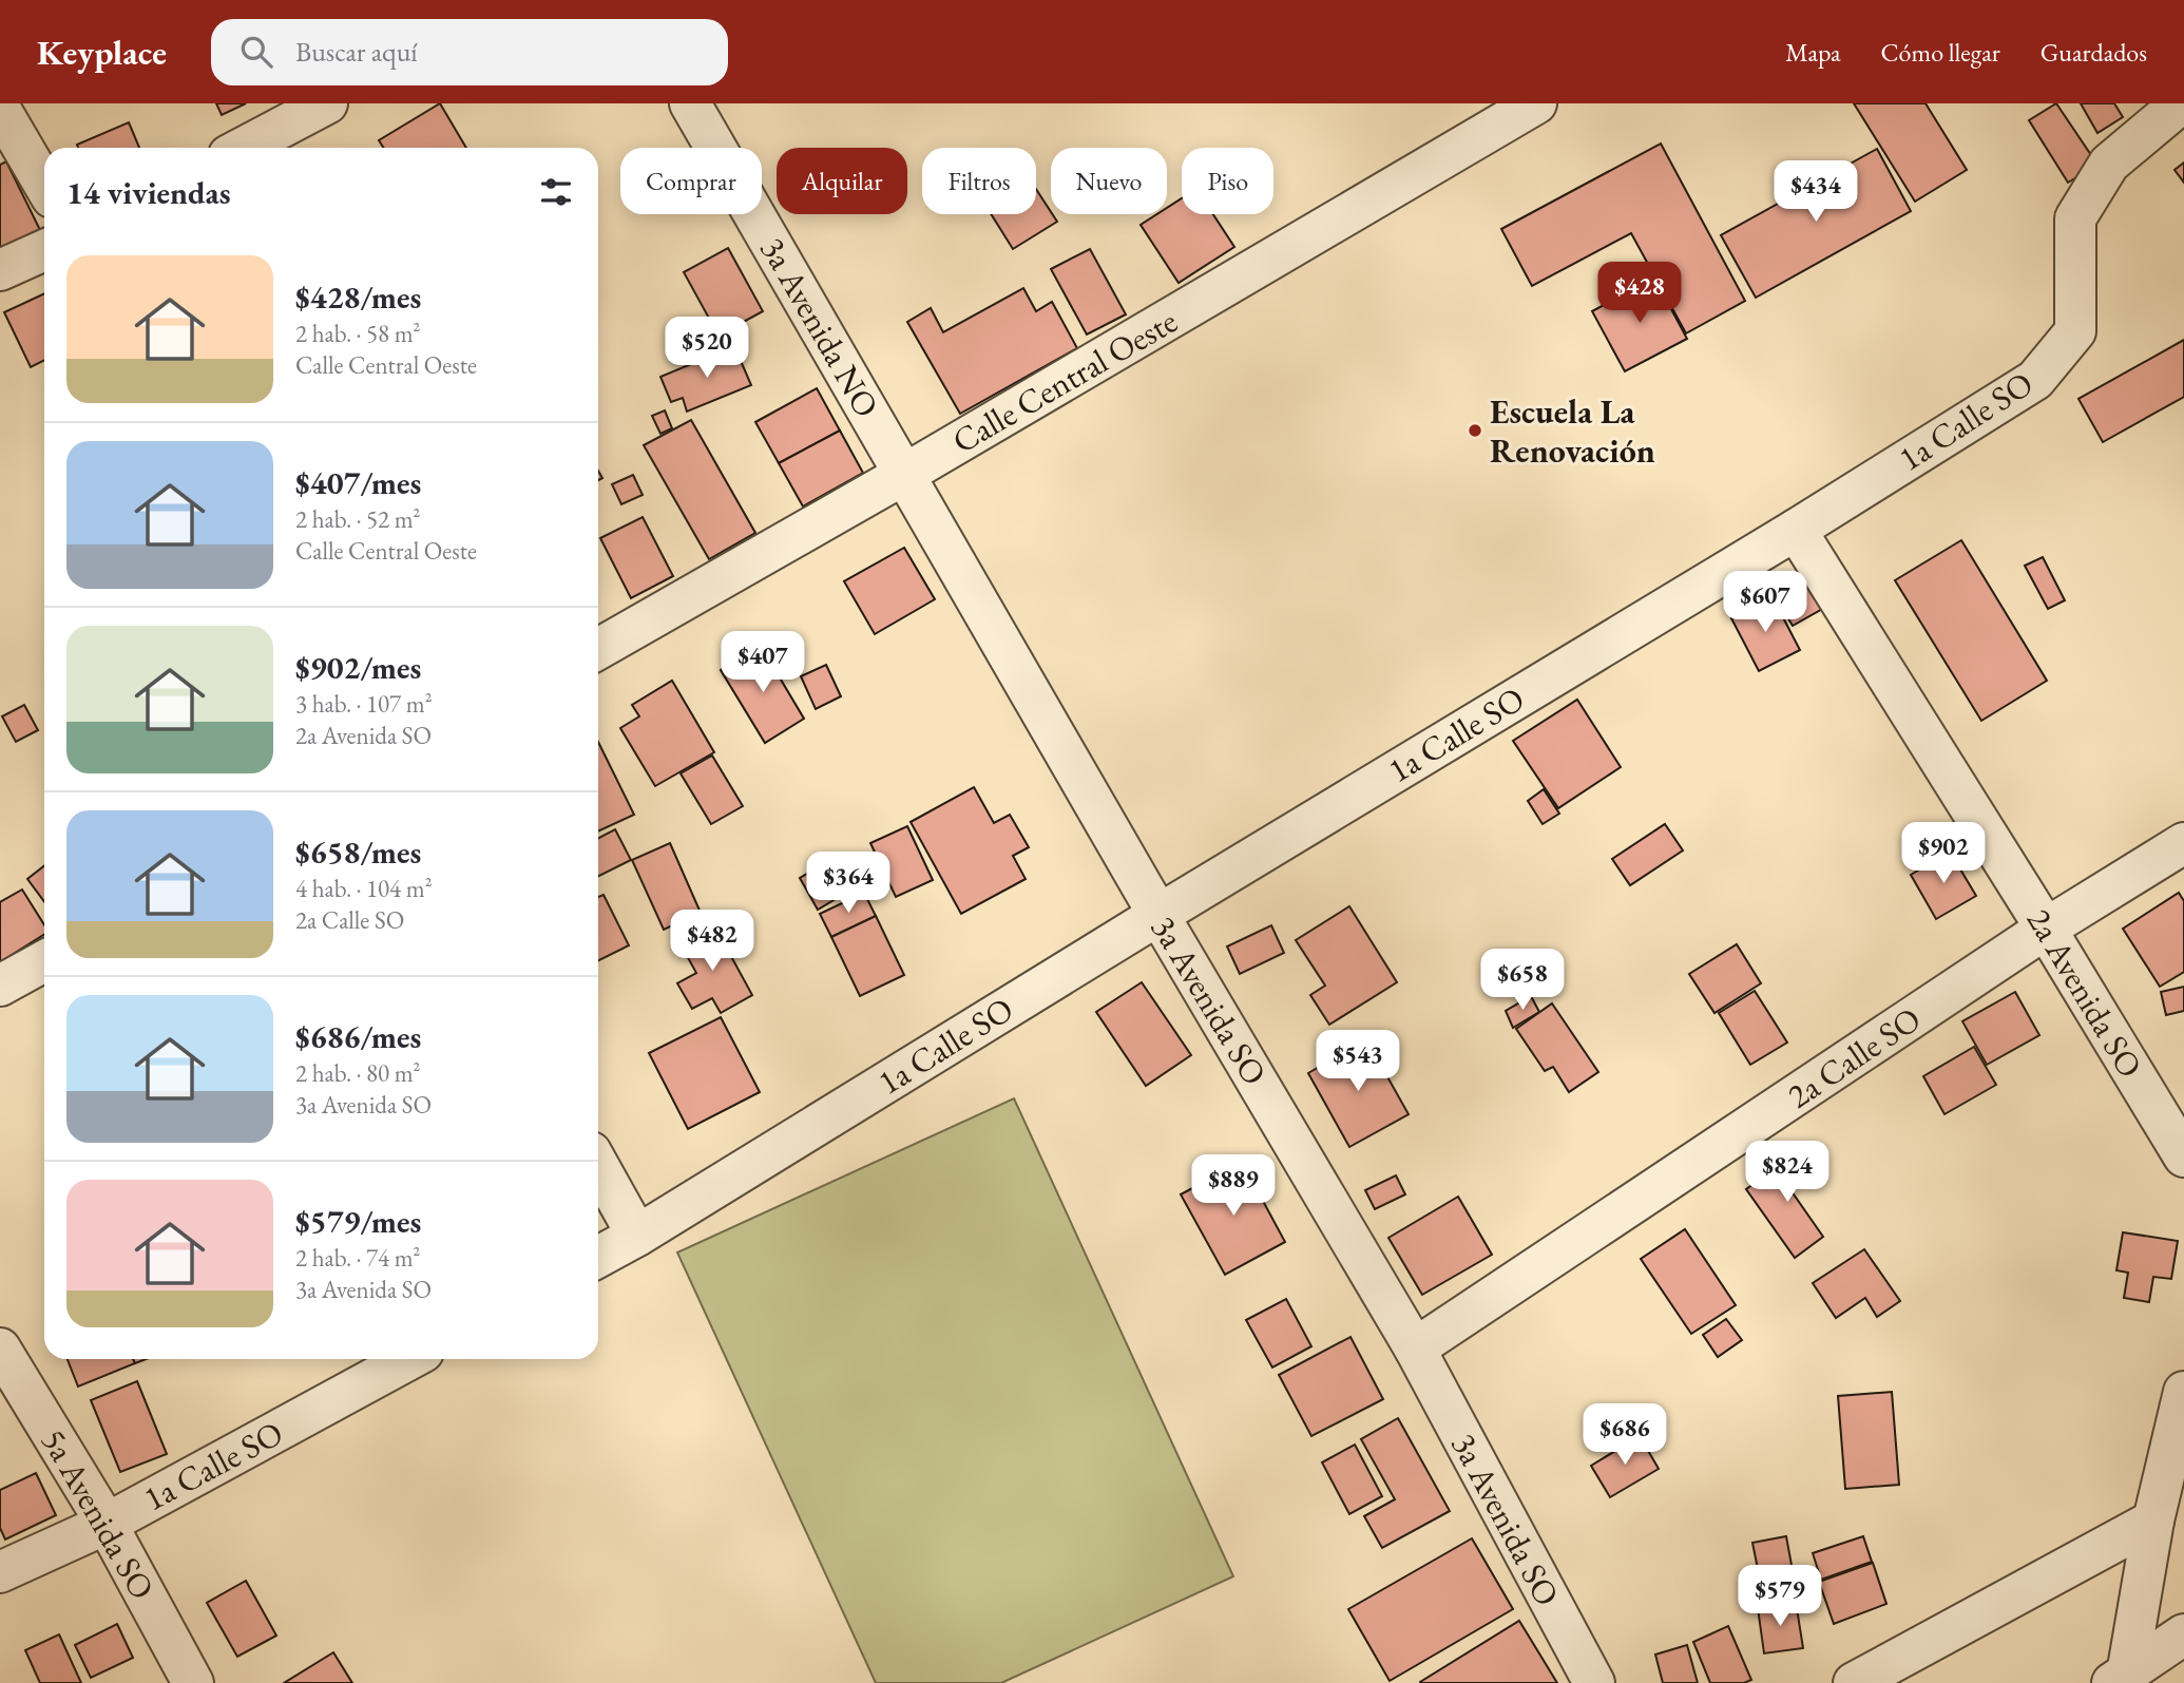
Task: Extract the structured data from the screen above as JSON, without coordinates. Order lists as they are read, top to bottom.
{
  "streets": {
    "street": [
      "3a Avenida NO",
      "Calle Central Oeste",
      "1a Calle SO",
      "2a Avenida SO",
      "3a Avenida SO",
      "2a Calle SO",
      "5a Avenida SO"
    ]
  },
  "crossings": [
    ["3a Avenida NO", "Calle Central Oeste"],
    ["3a Avenida NO", "3a Avenida SO"],
    ["Calle Central Oeste", "3a Avenida SO"],
    ["1a Calle SO", "2a Avenida SO"],
    ["1a Calle SO", "3a Avenida SO"],
    ["1a Calle SO", "5a Avenida SO"],
    ["2a Avenida SO", "2a Calle SO"],
    ["3a Avenida SO", "2a Calle SO"]
  ],
  "places": ["Escuela La Renovación"],
  "page": {
    "header": "Keyplace",
    "search": "Buscar aquí",
    "nav": ["Mapa", "Cómo llegar", "Guardados"],
    "chip": [
      "Comprar",
      "Alquilar",
      "Filtros",
      "Nuevo",
      "Piso"
    ],
    "heading": "14 viviendas",
    "price": [
      "$434",
      "$428",
      "$520",
      "$607",
      "$407",
      "$902",
      "$364",
      "$482",
      "$658",
      "$543",
      "$824",
      "$889",
      "$686",
      "$579"
    ],
    "list": [
      {
        "name": "$428/mes",
        "note": "2 hab. · 58 m² · Calle Central Oeste"
      },
      {
        "name": "$407/mes",
        "note": "2 hab. · 52 m² · Calle Central Oeste"
      },
      {
        "name": "$902/mes",
        "note": "3 hab. · 107 m² · 2a Avenida SO"
      },
      {
        "name": "$658/mes",
        "note": "4 hab. · 104 m² · 2a Calle SO"
      },
      {
        "name": "$686/mes",
        "note": "2 hab. · 80 m² · 3a Avenida SO"
      },
      {
        "name": "$579/mes",
        "note": "2 hab. · 74 m² · 3a Avenida SO"
      }
    ]
  }
}
